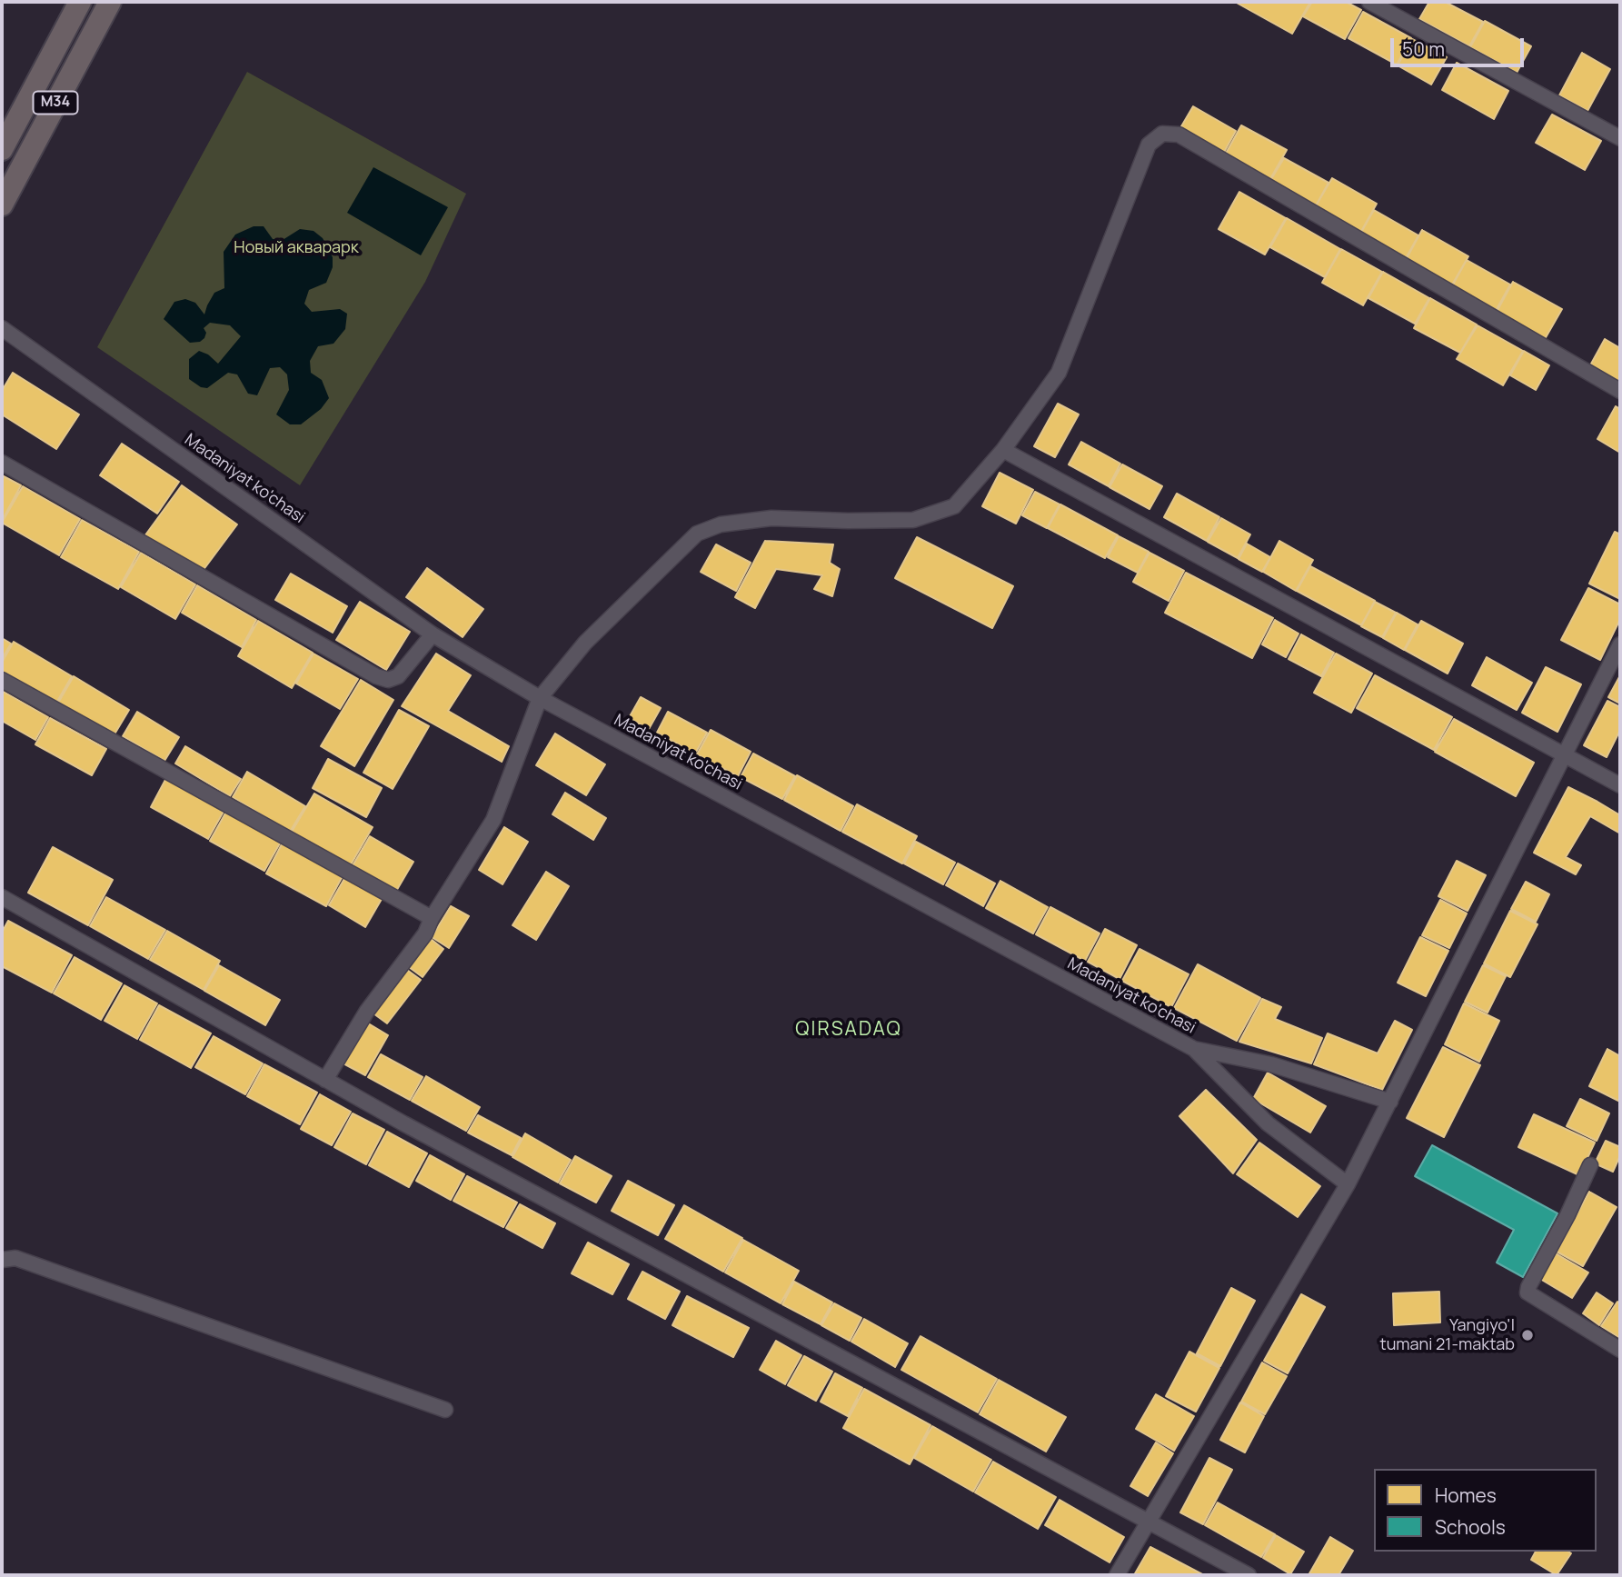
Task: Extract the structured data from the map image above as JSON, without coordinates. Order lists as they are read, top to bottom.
{
  "streets": {
    "main road": ["M34"],
    "street": ["Madaniyat ko'chasi"]
  },
  "districts": ["QIRSADAQ"],
  "parks": ["Новый акварарк"],
  "places": ["Yangiyo'l tumani 21-maktab"],
  "legend": ["Homes", "Schools"],
  "scale_bar": "50 m"
}
